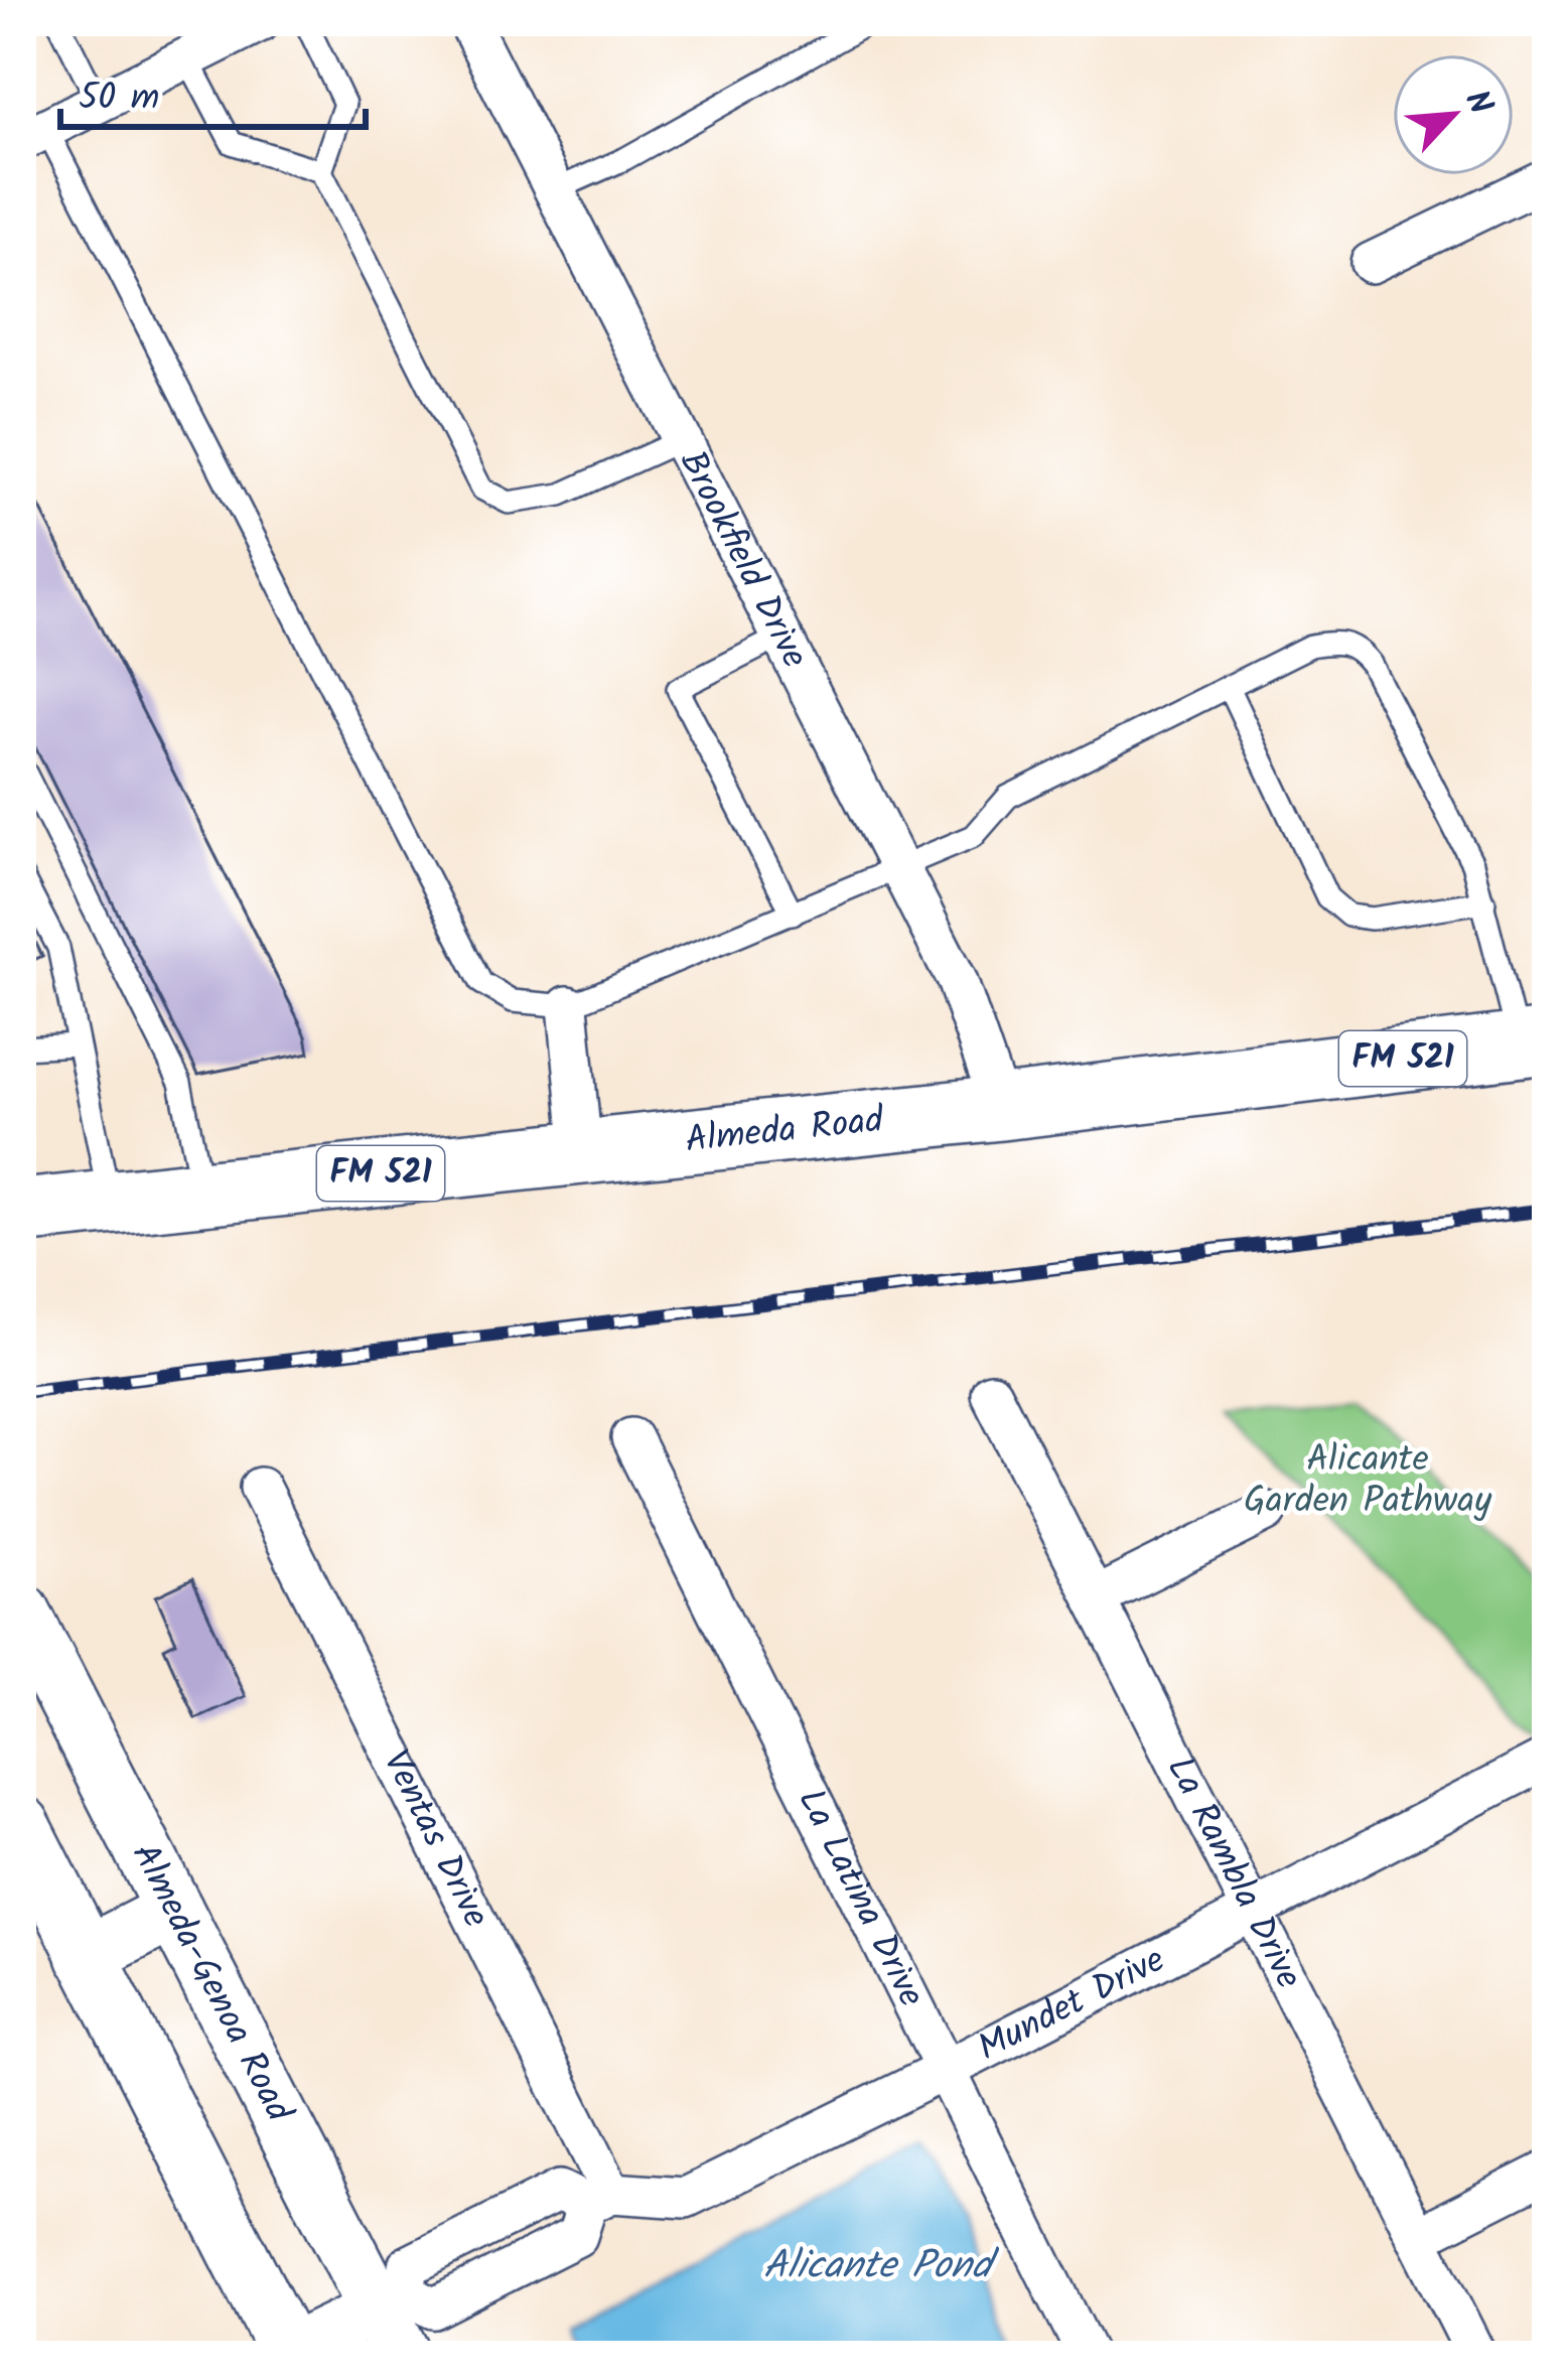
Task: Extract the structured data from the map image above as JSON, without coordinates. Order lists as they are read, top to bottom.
{
  "streets": {
    "main road": ["FM 521", "Almeda Road", "Almeda-Genoa Road"],
    "street": [
      "Brookfield Drive",
      "Ventas Drive",
      "La Rambla Drive",
      "La Latina Drive",
      "Mundet Drive"
    ]
  },
  "crossings": [
    ["Brookfield Drive", "Almeda Road"],
    ["Ventas Drive", "Mundet Drive"],
    ["La Rambla Drive", "Mundet Drive"],
    ["La Latina Drive", "Mundet Drive"]
  ],
  "water": ["Alicante Pond"],
  "parks": ["Alicante Garden Pathway"],
  "scale_bar": "50 m",
  "north": "top right"
}
